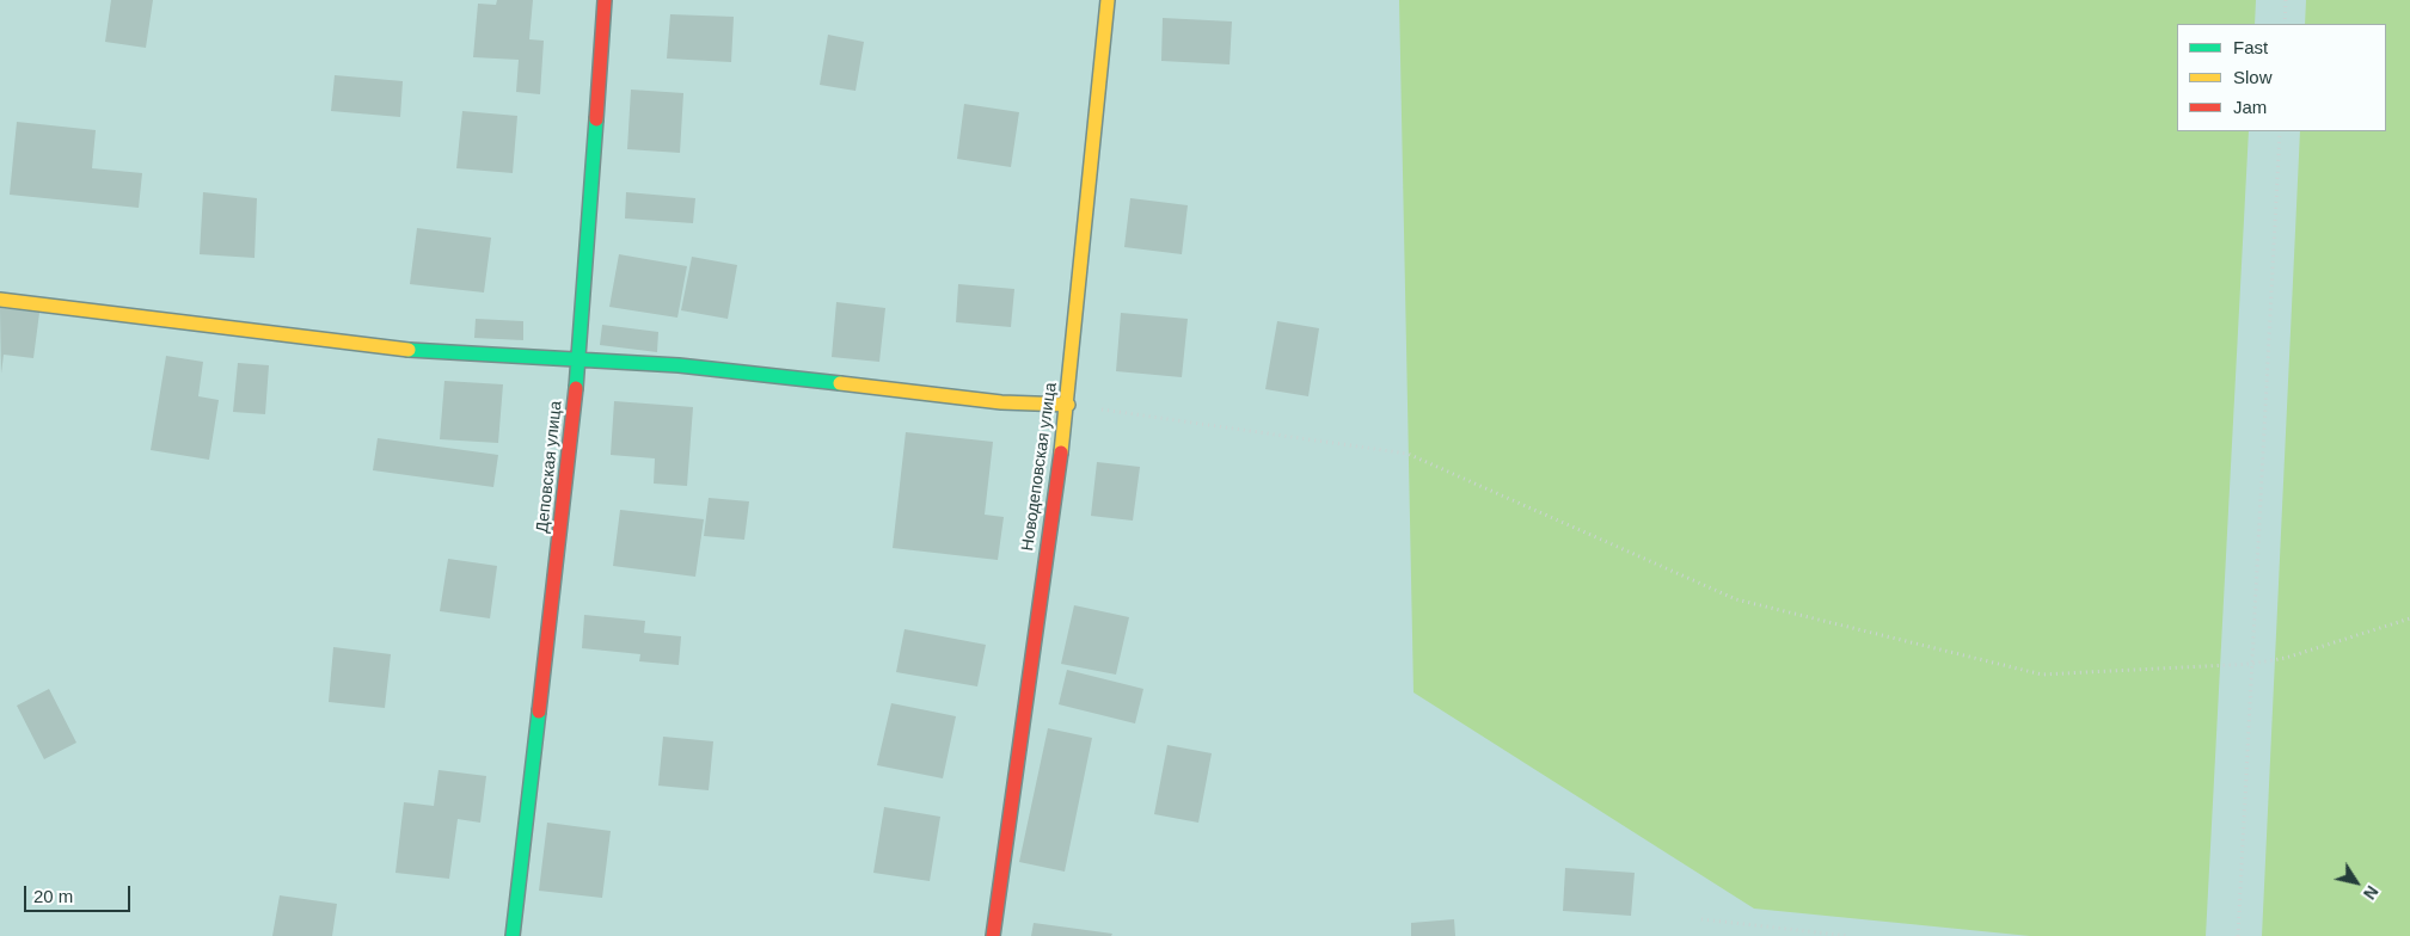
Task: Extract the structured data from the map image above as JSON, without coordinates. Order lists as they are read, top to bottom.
{
  "streets": {
    "street": ["Деповская улица", "Новодеповская улица"]
  },
  "legend": ["Fast", "Slow", "Jam"],
  "scale_bar": "20 m",
  "north": "bottom right"
}
